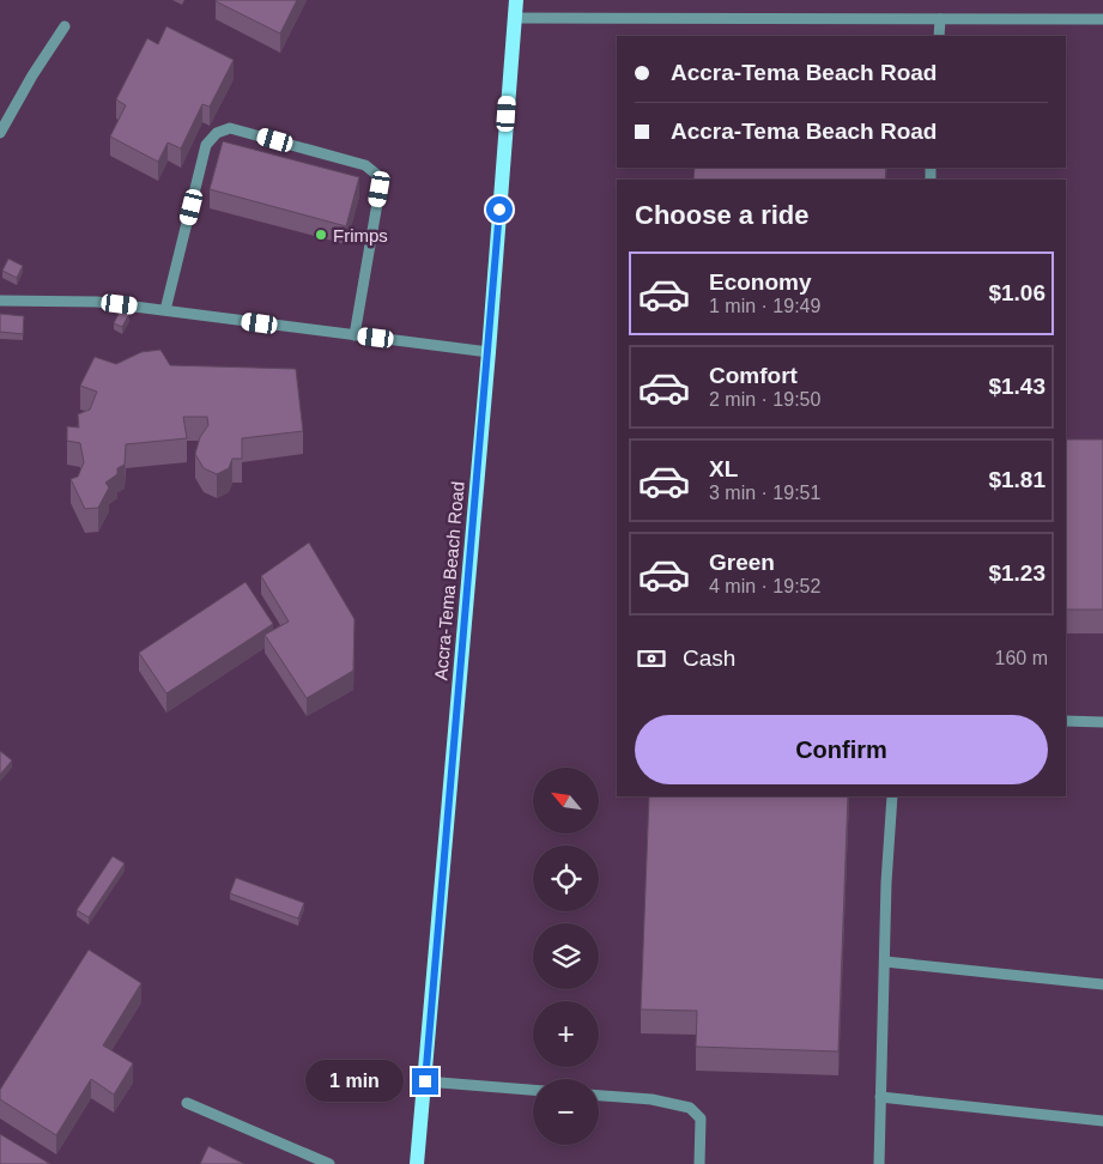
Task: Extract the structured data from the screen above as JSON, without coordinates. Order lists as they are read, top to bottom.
{
  "streets": {
    "main road": ["Accra-Tema Beach Road"]
  },
  "places": ["Frimps"],
  "north": "top left",
  "page": {
    "banner": ["Accra-Tema Beach Road", "Accra-Tema Beach Road"],
    "heading": "Choose a ride",
    "list": [
      {
        "name": "Economy",
        "note": "1 min · 19:49",
        "value": "$1.06"
      },
      {
        "name": "Comfort",
        "note": "2 min · 19:50",
        "value": "$1.43"
      },
      {
        "name": "XL",
        "note": "3 min · 19:51",
        "value": "$1.81"
      },
      {
        "name": "Green",
        "note": "4 min · 19:52",
        "value": "$1.23"
      }
    ],
    "pay": ["Cash", "160 m"],
    "buttons": "Confirm",
    "map_buttons": ["+", "−"],
    "bubble": "1 min"
  }
}
